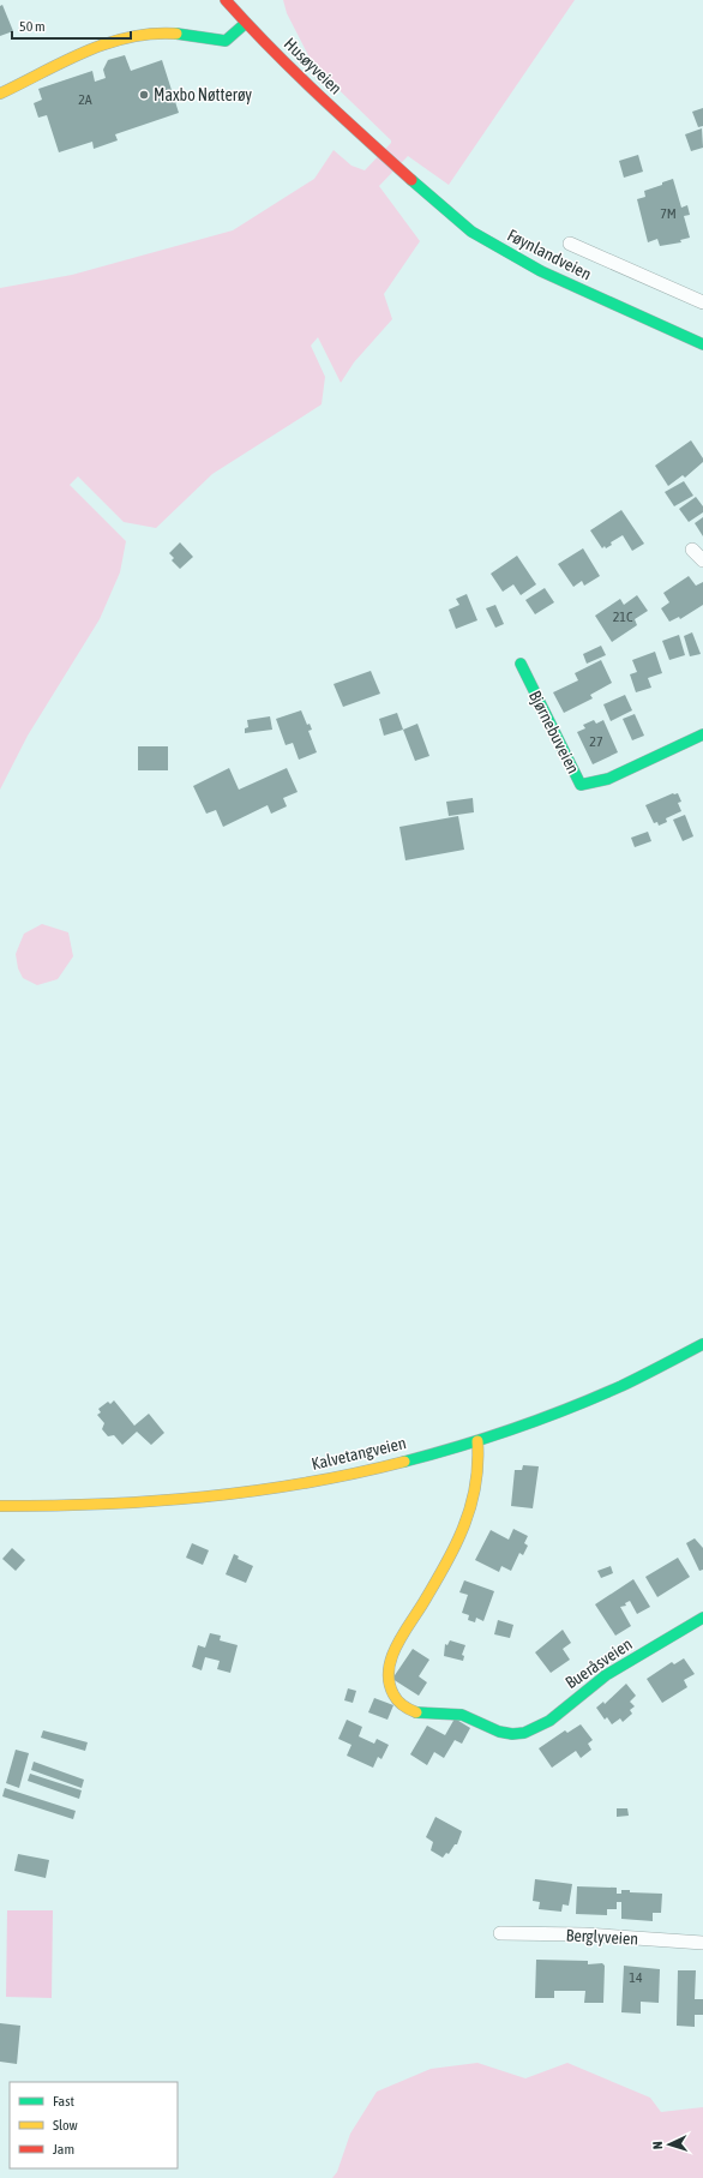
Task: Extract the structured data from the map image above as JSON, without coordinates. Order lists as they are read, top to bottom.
{
  "streets": {
    "street": [
      "Husøyveien",
      "Føynlandveien",
      "Bjørnebuveien",
      "Kalvetangveien",
      "Bueråsveien",
      "Berglyveien"
    ]
  },
  "crossings": [
    ["Husøyveien", "Føynlandveien"],
    ["Kalvetangveien", "Bueråsveien"]
  ],
  "places": ["Maxbo Nøtterøy"],
  "house_numbers": [
    "2A",
    "7M",
    "21C",
    "27",
    "14"
  ],
  "legend": ["Fast", "Slow", "Jam"],
  "scale_bar": "50 m",
  "north": "left"
}
